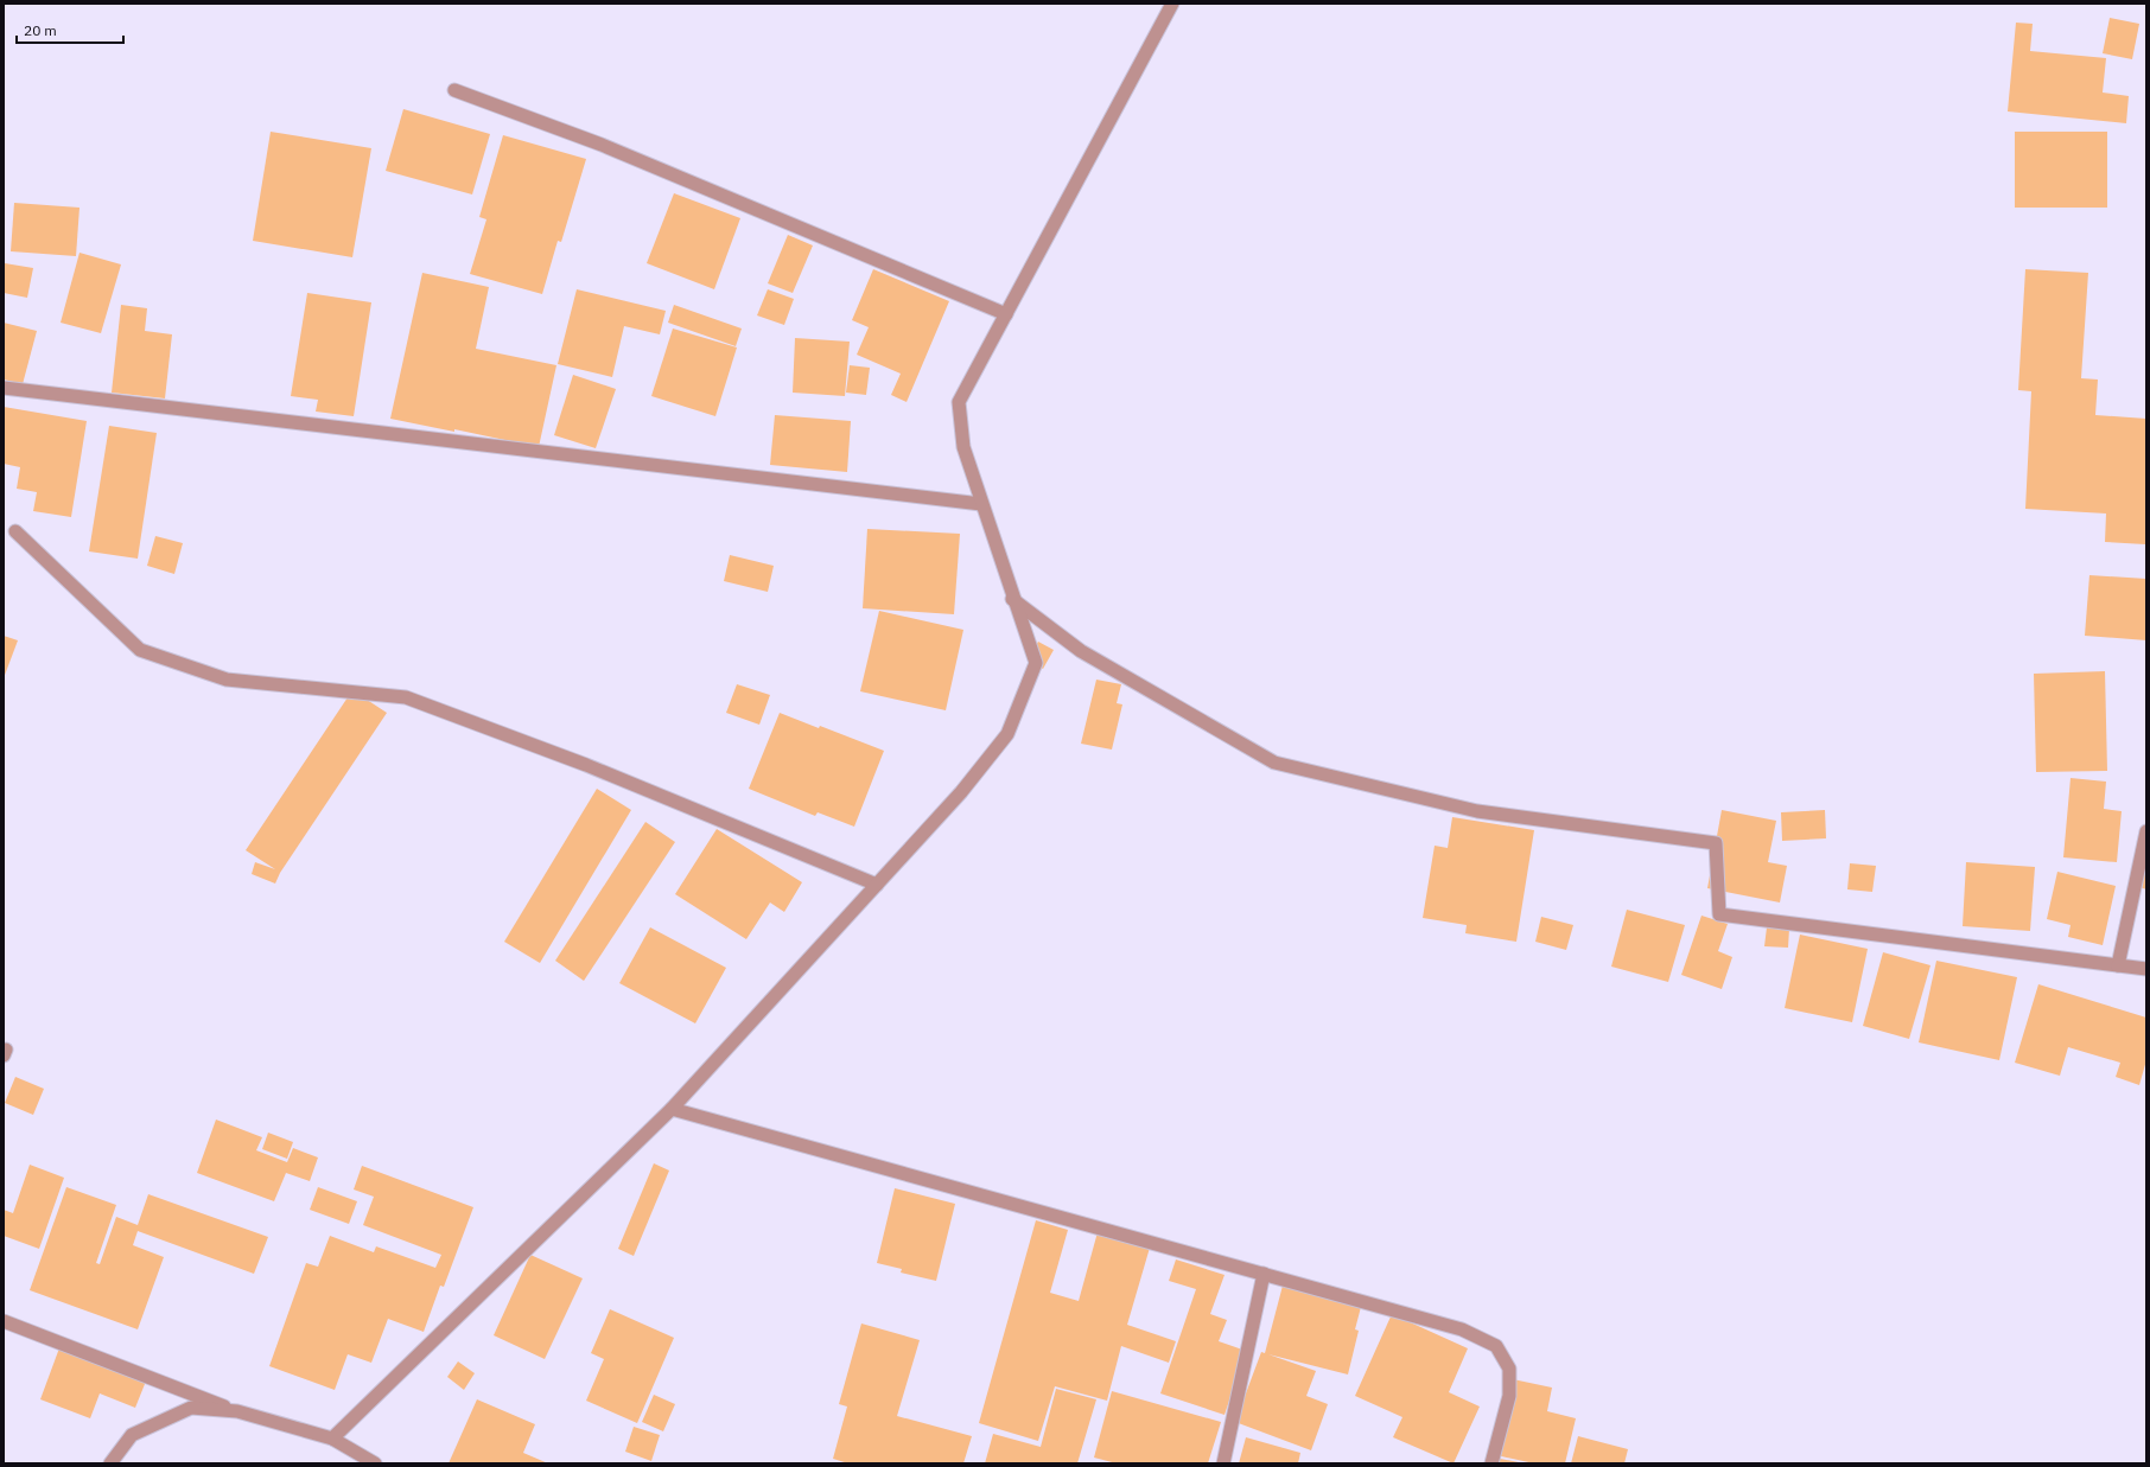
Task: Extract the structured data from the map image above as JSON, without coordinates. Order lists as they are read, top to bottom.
{
  "scale_bar": "20 m"
}
